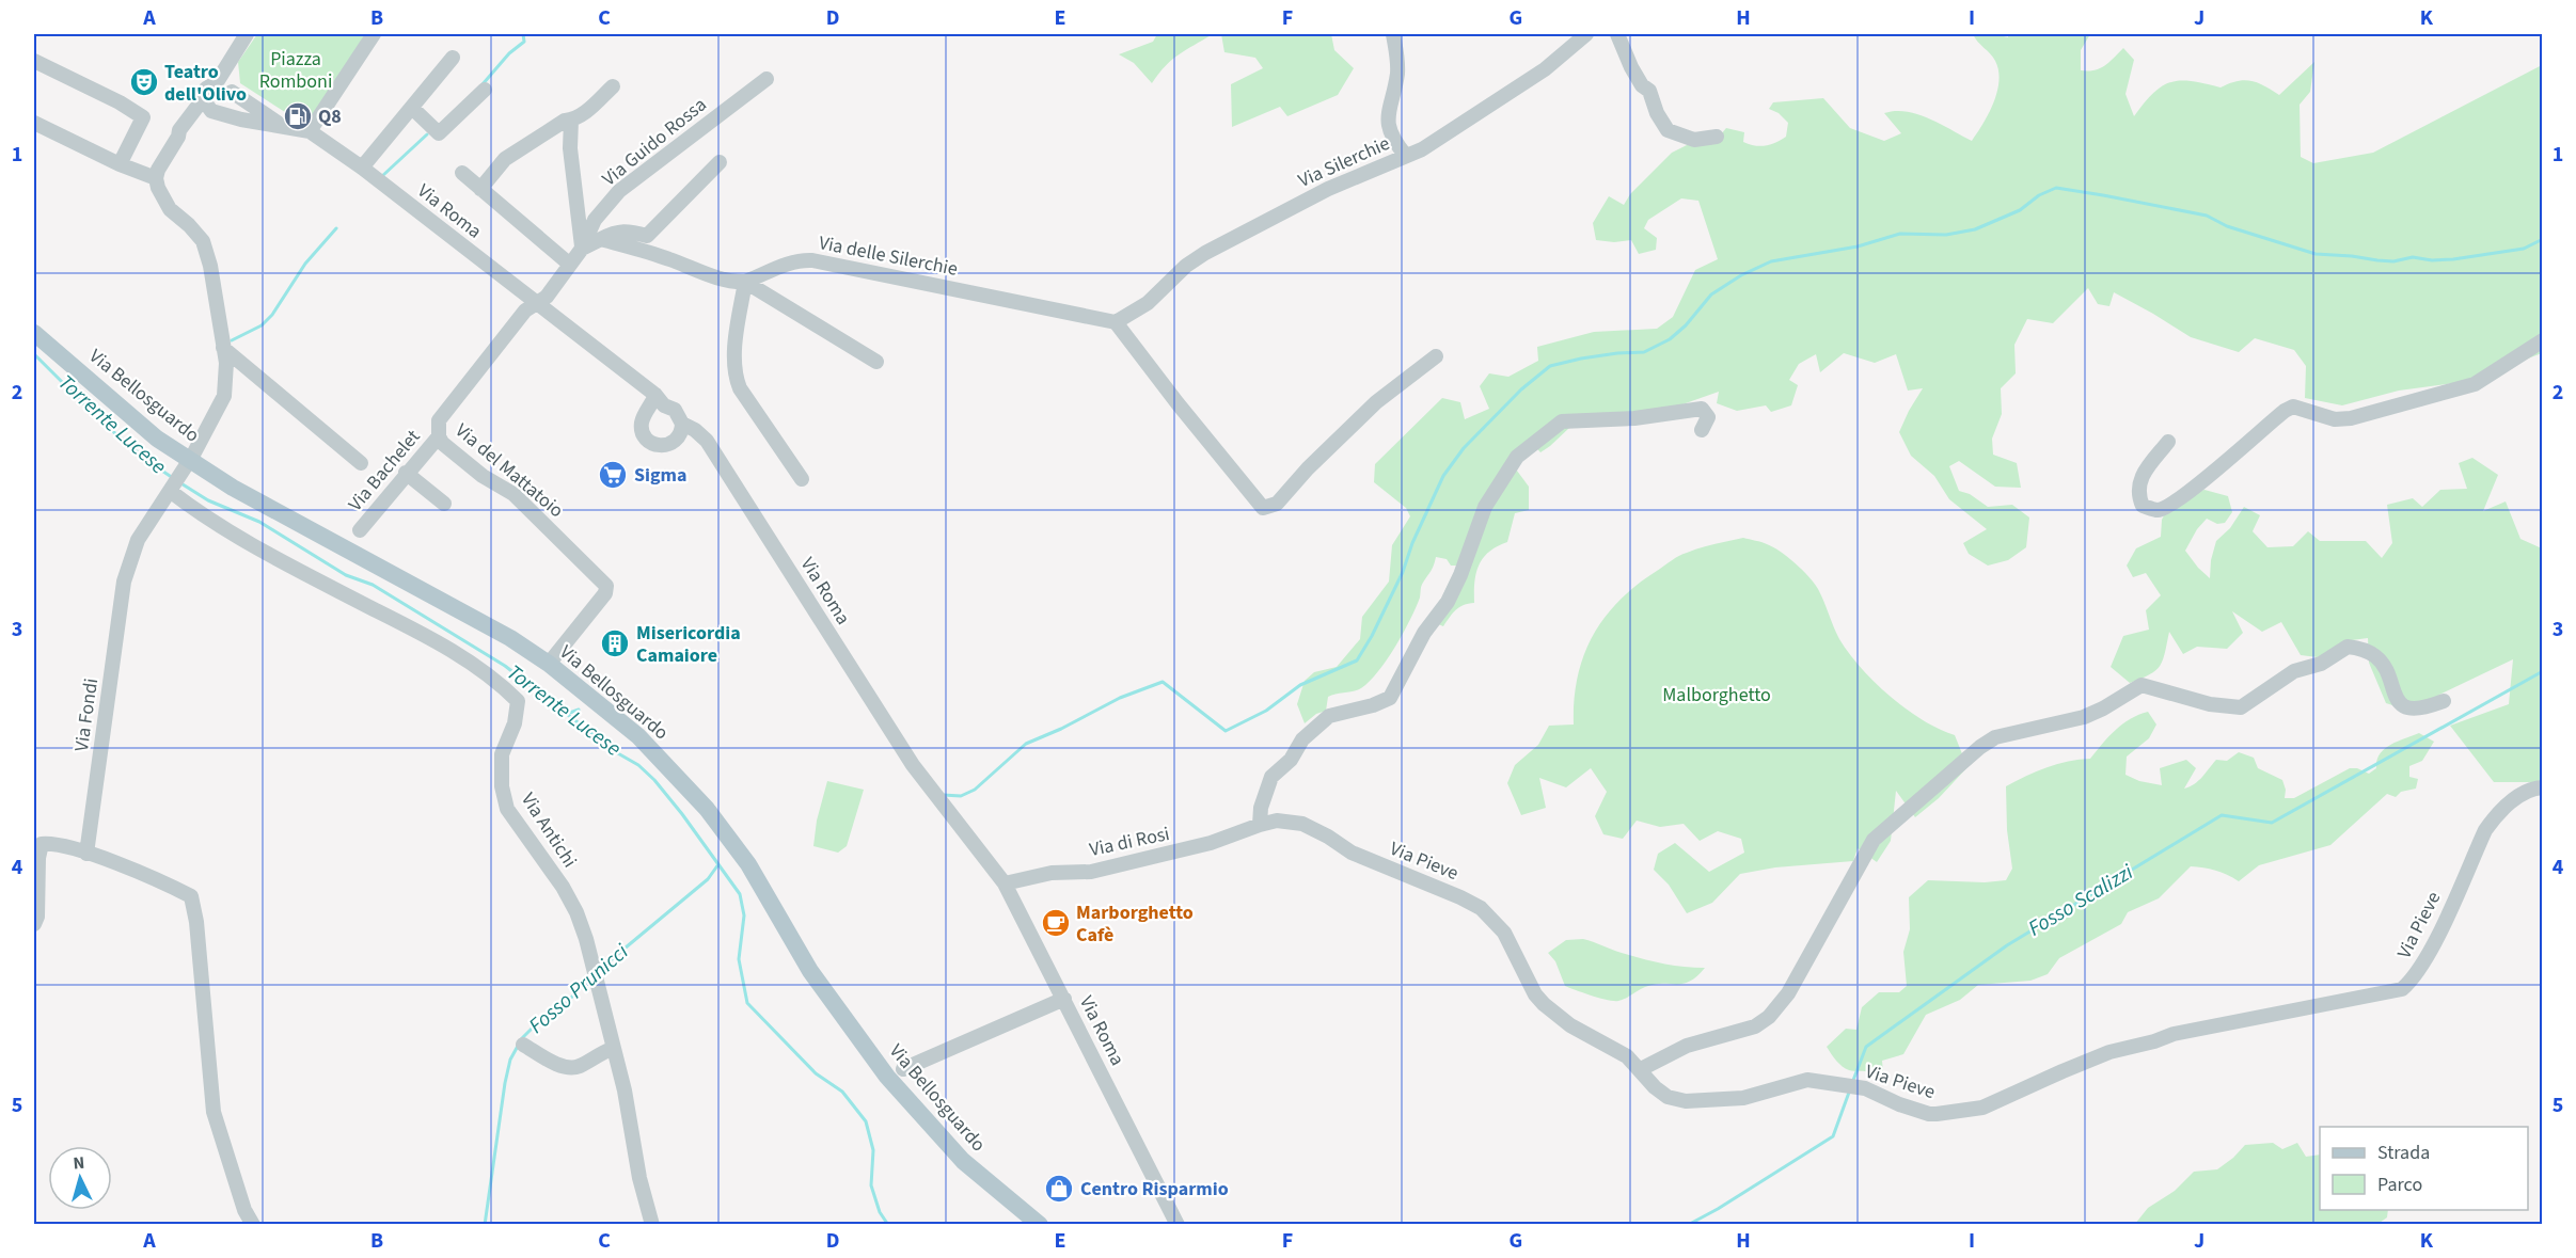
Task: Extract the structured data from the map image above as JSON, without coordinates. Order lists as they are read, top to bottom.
{
  "streets": {
    "main road": ["Via Bellosguardo"],
    "street": [
      "Via Guido Rossa",
      "Via Silerchie",
      "Via Roma",
      "Via delle Silerchie",
      "Via Bachelet",
      "Via del Mattatoio",
      "Via Fondi",
      "Via Antichi",
      "Via di Rosi",
      "Via Pieve"
    ]
  },
  "crossings": [
    ["Via Silerchie", "Via delle Silerchie"],
    ["Via Roma", "Via del Mattatoio"],
    ["Via Roma", "Via di Rosi"],
    ["Via Bellosguardo", "Via del Mattatoio"],
    ["Via Bellosguardo", "Via Fondi"],
    ["Via Bachelet", "Via del Mattatoio"],
    ["Via Fondi", "Via Antichi"],
    ["Via di Rosi", "Via Pieve"]
  ],
  "water": ["Torrente Lucese", "Fosso Scalizzi", "Fosso Prunicci"],
  "parks": ["Piazza Romboni", "Malborghetto"],
  "places": {
    "theatre": ["Teatro dell'Olivo"],
    "fuel station": ["Q8"],
    "supermarket": ["Sigma"],
    "building": ["Misericordia Camaiore"],
    "cafe": ["Marborghetto Cafè"],
    "shop": ["Centro Risparmio"]
  },
  "legend": ["Strada", "Parco"],
  "north": "top",
  "grid": {
    "columns": [
      "A",
      "B",
      "C",
      "D",
      "E",
      "F",
      "G",
      "H",
      "I",
      "J",
      "K"
    ],
    "rows": [
      "1",
      "2",
      "3",
      "4",
      "5"
    ]
  }
}
